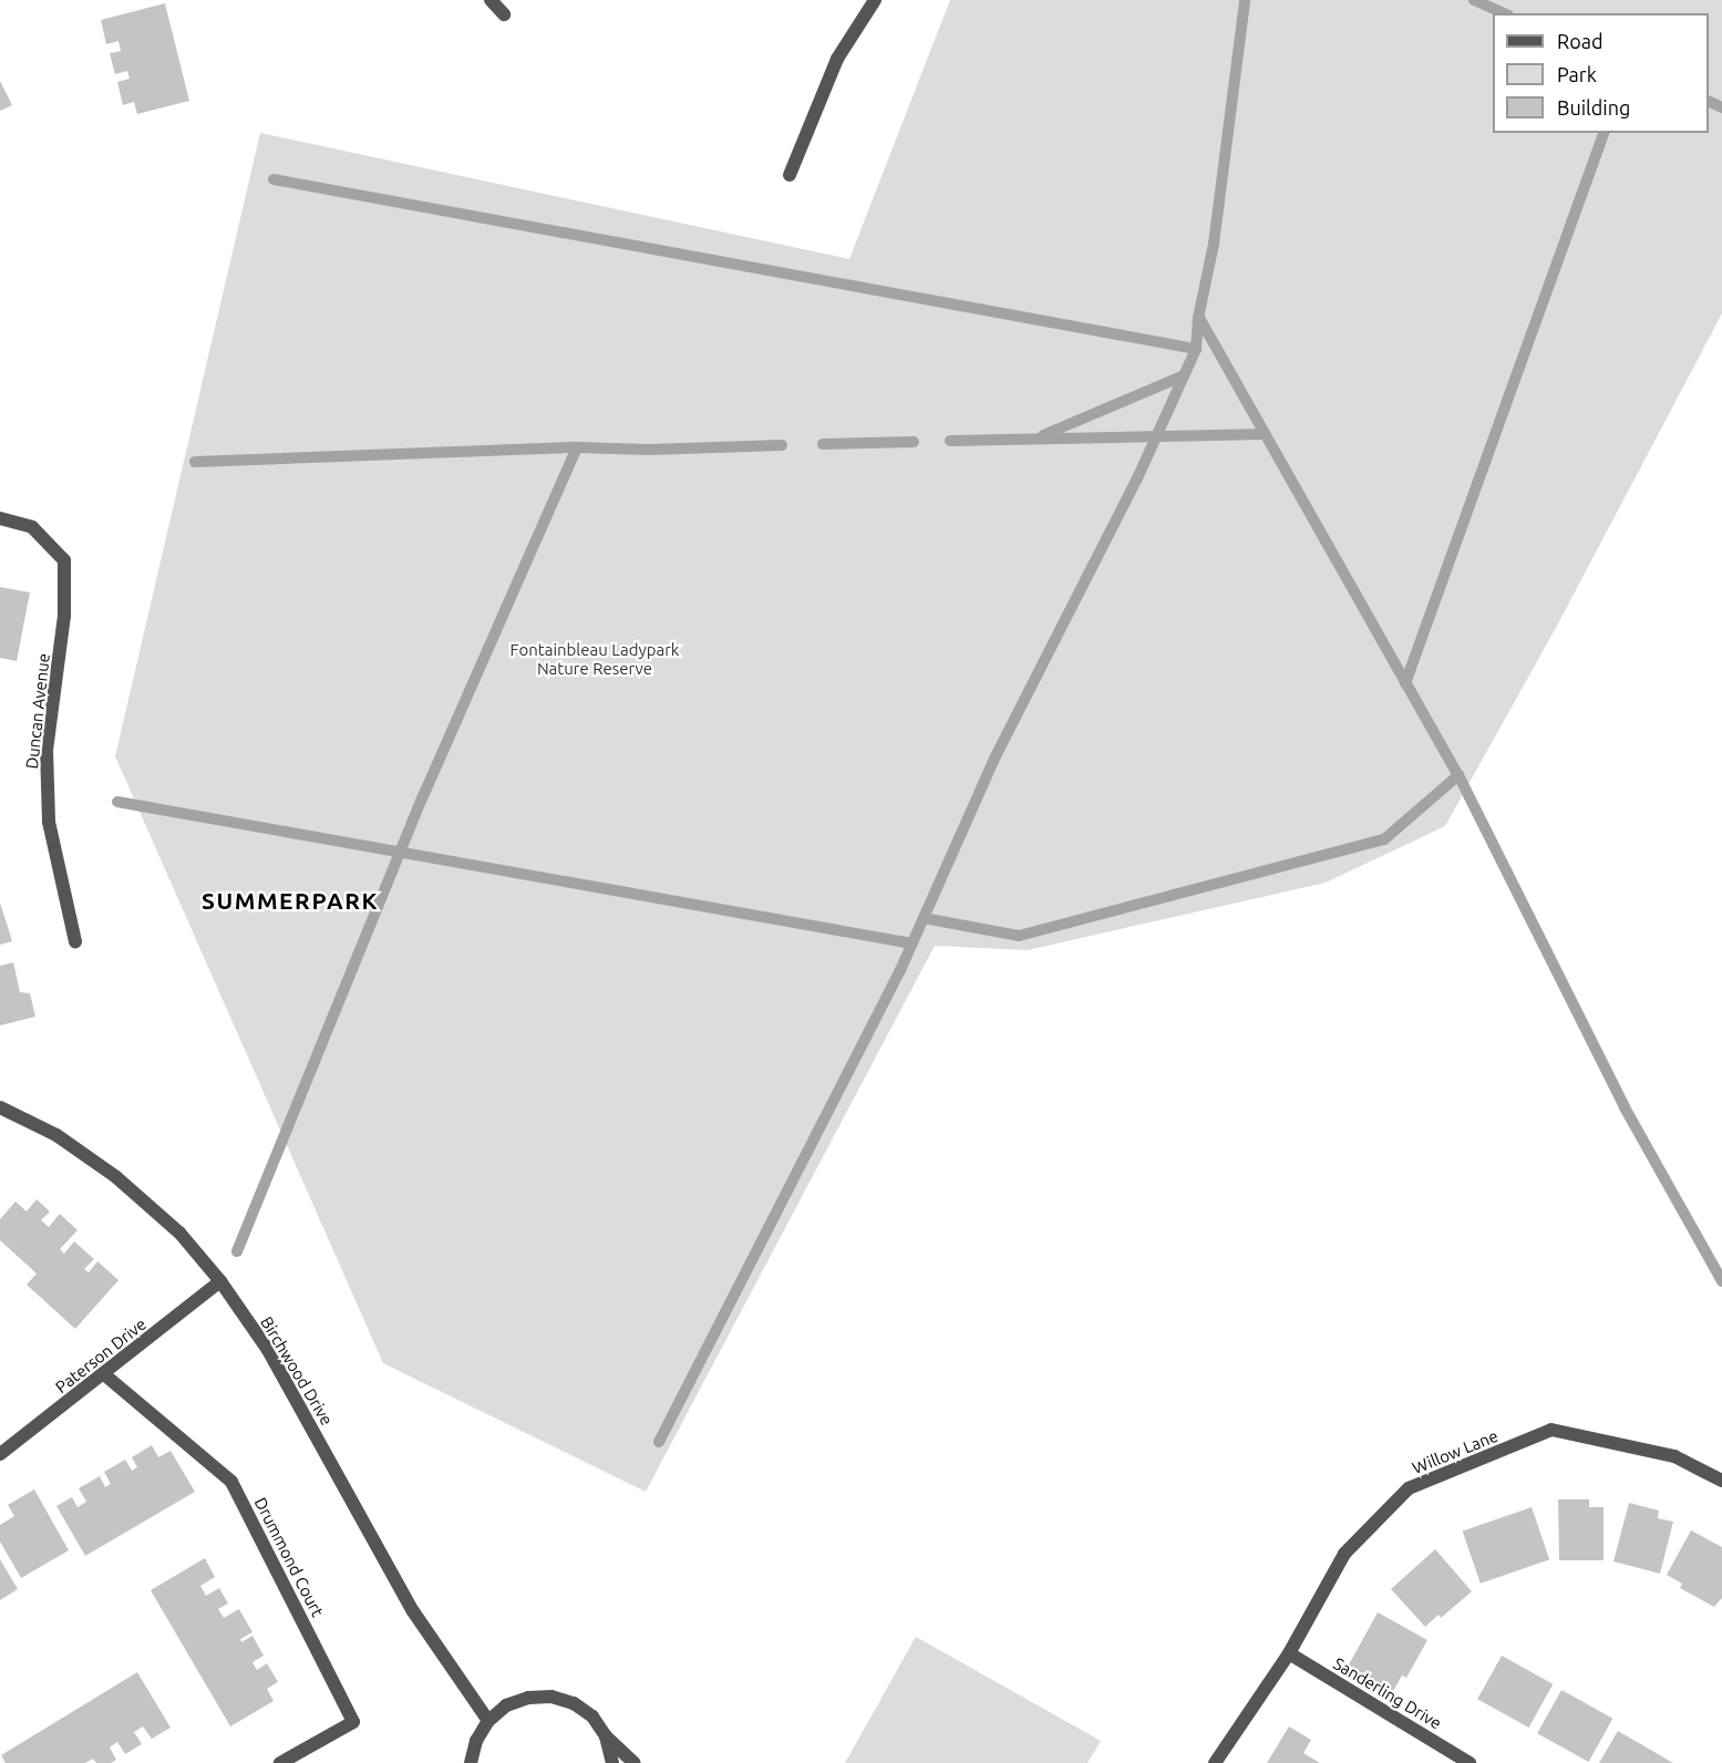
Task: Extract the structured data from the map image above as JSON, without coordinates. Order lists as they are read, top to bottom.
{
  "streets": {
    "street": [
      "Duncan Avenue",
      "Paterson Drive",
      "Birchwood Drive",
      "Willow Lane",
      "Drummond Court",
      "Sanderling Drive"
    ]
  },
  "crossings": [
    ["Paterson Drive", "Birchwood Drive"],
    ["Paterson Drive", "Drummond Court"],
    ["Willow Lane", "Sanderling Drive"]
  ],
  "districts": ["SUMMERPARK"],
  "parks": ["Fontainbleau Ladypark Nature Reserve"],
  "legend": ["Road", "Park", "Building"]
}
